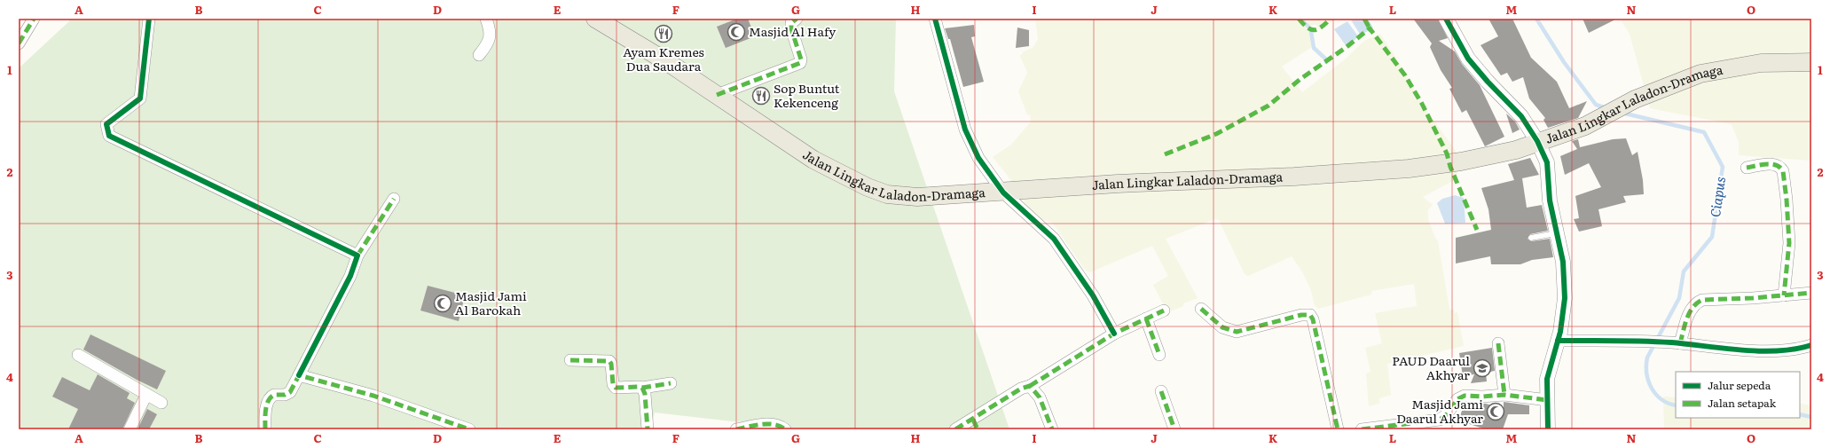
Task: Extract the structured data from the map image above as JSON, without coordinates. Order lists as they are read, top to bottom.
{
  "streets": {
    "main road": ["Jalan Lingkar Laladon-Dramaga"]
  },
  "water": ["Ciapus"],
  "places": {
    "mosque": ["Masjid Al Hafy", "Masjid Jami Al Barokah", "Masjid Jami Daarul Akhyar"],
    "restaurant": ["Ayam Kremes Dua Saudara", "Sop Buntut Kekenceng"],
    "school or university": ["PAUD Daarul Akhyar"]
  },
  "legend": ["Jalur sepeda", "Jalan setapak"],
  "grid": {
    "columns": [
      "A",
      "B",
      "C",
      "D",
      "E",
      "F",
      "G",
      "H",
      "I",
      "J",
      "K",
      "L",
      "M",
      "N",
      "O"
    ],
    "rows": [
      "1",
      "2",
      "3",
      "4"
    ]
  }
}
